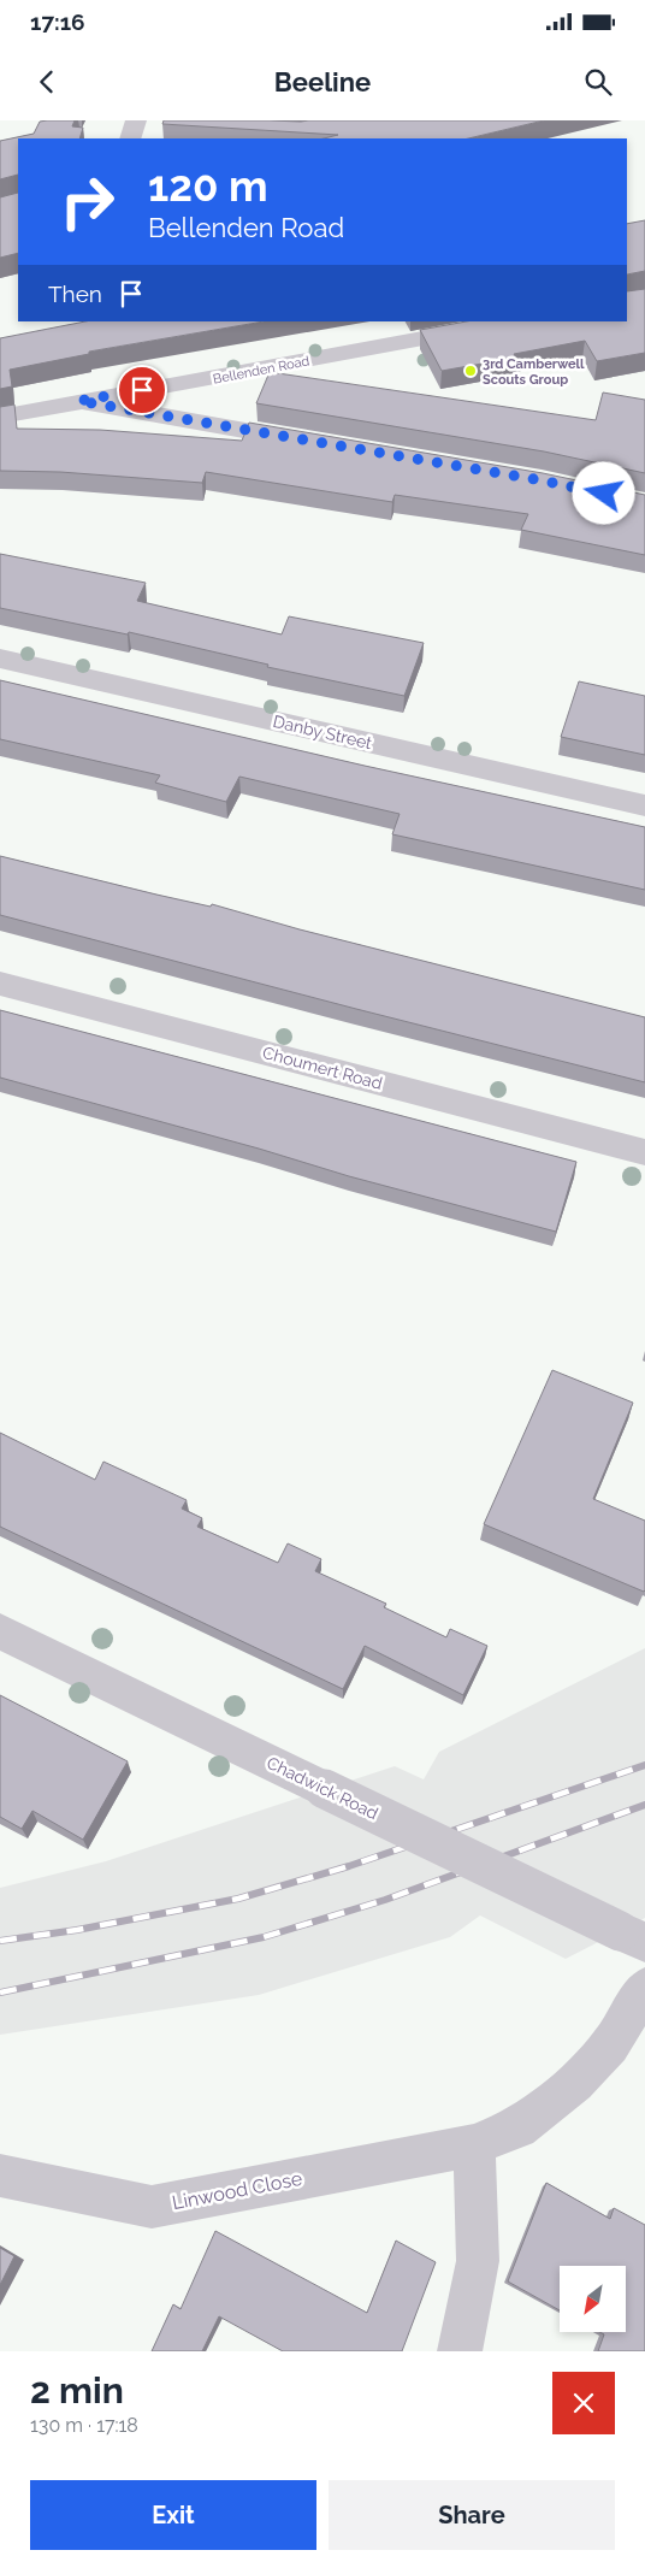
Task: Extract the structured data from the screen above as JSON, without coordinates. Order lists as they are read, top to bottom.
{
  "streets": {
    "street": [
      "Bellenden Road",
      "Danby Street",
      "Choumert Road",
      "Chadwick Road",
      "Linwood Close"
    ]
  },
  "places": ["3rd Camberwell Scouts Group"],
  "north": "bottom left",
  "page": {
    "status": "17:16",
    "header": "Beeline",
    "turn": ["120 m", "Bellenden Road"],
    "then": "Then",
    "heading": ["2 min", "130 m · 17:18"],
    "buttons": ["Exit", "Share"]
  }
}
